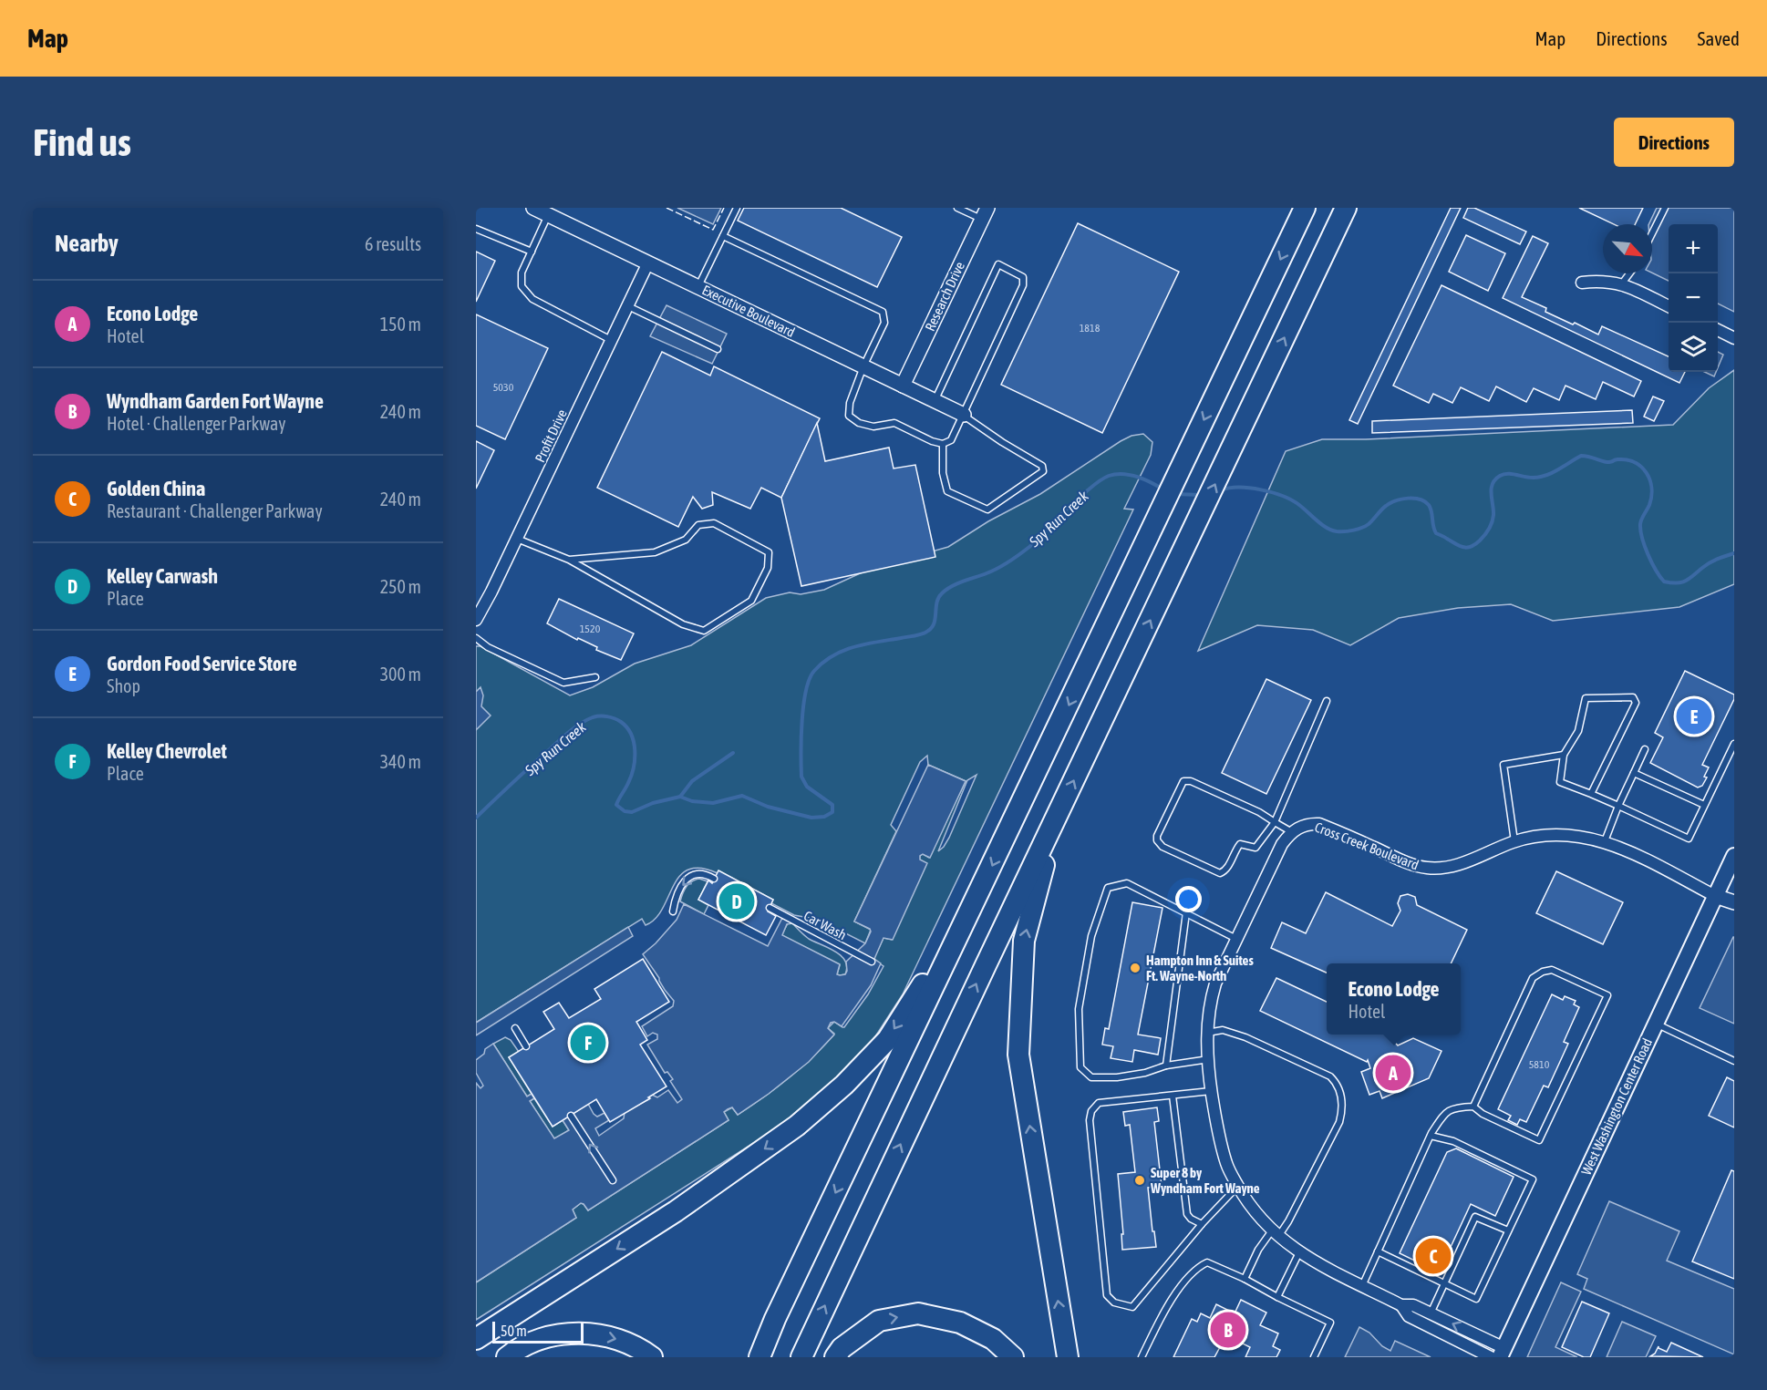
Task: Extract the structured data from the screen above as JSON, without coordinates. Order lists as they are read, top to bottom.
{
  "streets": {
    "main road": ["West Washington Center Road"],
    "street": [
      "Research Drive",
      "Executive Boulevard",
      "Profit Drive",
      "Cross Creek Boulevard"
    ],
    "lane": ["Car Wash"]
  },
  "crossings": [
    ["Research Drive", "Executive Boulevard"],
    ["Executive Boulevard", "Profit Drive"],
    ["Cross Creek Boulevard", "West Washington Center Road"]
  ],
  "water": ["Spy Run Creek"],
  "places": ["Hampton Inn & Suites Ft. Wayne-North", "Super 8 by Wyndham Fort Wayne"],
  "house_numbers": [
    "1818",
    "5030",
    "1520",
    "5810"
  ],
  "scale_bar": "50 m",
  "north": "bottom right",
  "page": {
    "header": "Map",
    "nav": ["Map", "Directions", "Saved"],
    "buttons": "Directions",
    "title": "Find us",
    "heading": ["Nearby", "6 results"],
    "map_buttons": ["+", "−"],
    "list": [
      {
        "mark": "A",
        "name": "Econo Lodge",
        "note": "Hotel",
        "value": "150 m"
      },
      {
        "mark": "B",
        "name": "Wyndham Garden Fort Wayne",
        "note": "Hotel · Challenger Parkway",
        "value": "240 m"
      },
      {
        "mark": "C",
        "name": "Golden China",
        "note": "Restaurant · Challenger Parkway",
        "value": "240 m"
      },
      {
        "mark": "D",
        "name": "Kelley Carwash",
        "note": "Place",
        "value": "250 m"
      },
      {
        "mark": "E",
        "name": "Gordon Food Service Store",
        "note": "Shop",
        "value": "300 m"
      },
      {
        "mark": "F",
        "name": "Kelley Chevrolet",
        "note": "Place",
        "value": "340 m"
      }
    ],
    "pins": [
      "E",
      "D",
      "F",
      "A",
      "C",
      "B"
    ],
    "popup": ["Econo Lodge", "Hotel"],
    "scale": "50 m"
  }
}
